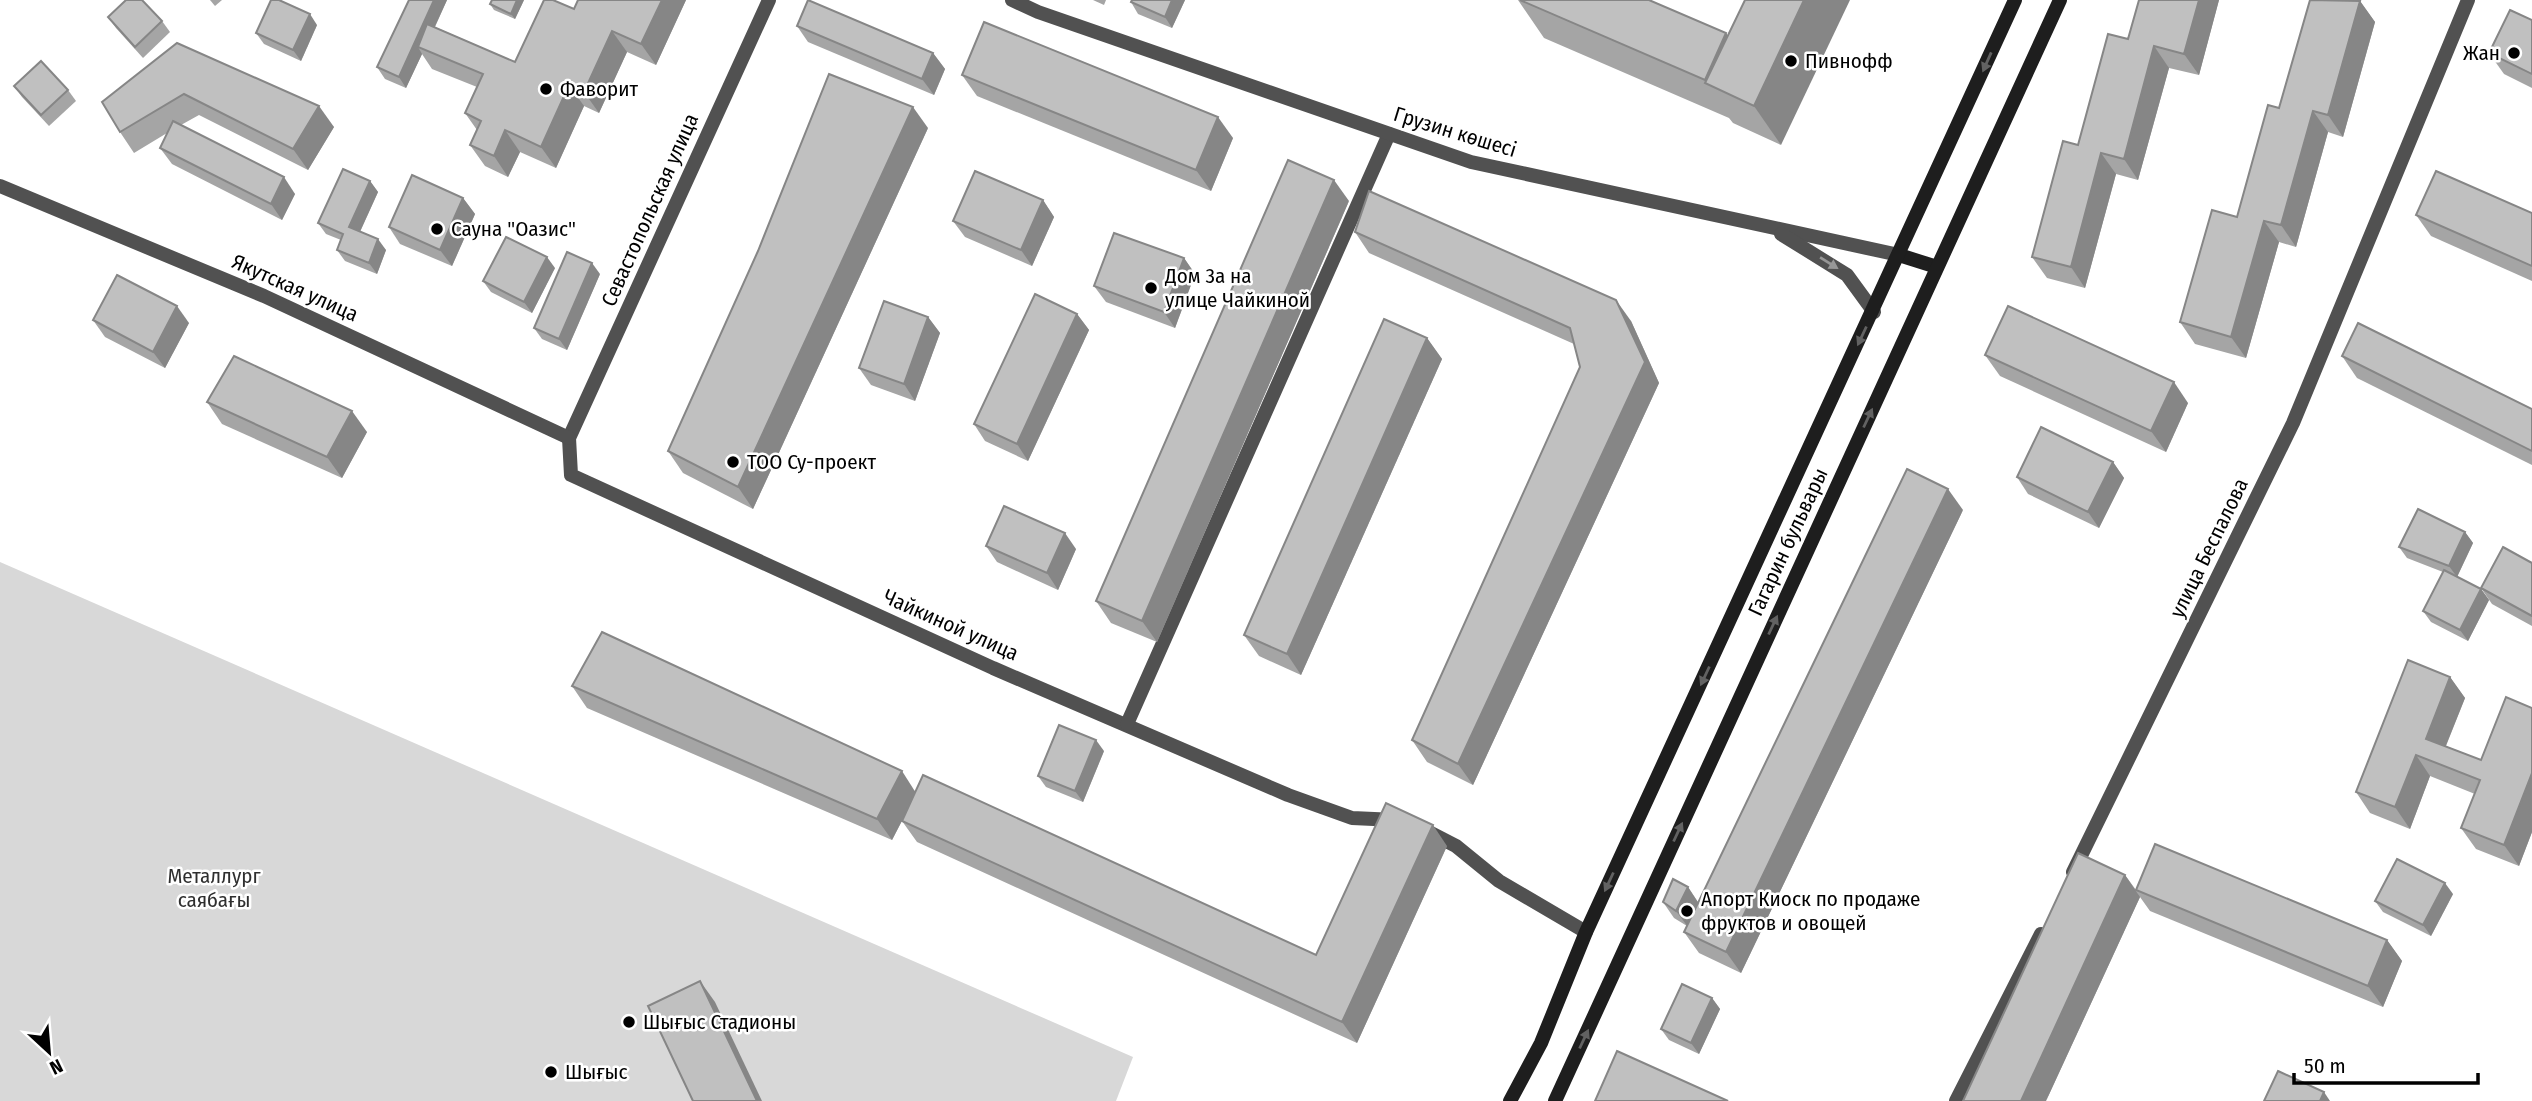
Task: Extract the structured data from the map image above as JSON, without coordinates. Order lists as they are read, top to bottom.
{
  "streets": {
    "main road": ["Гагарин бульвары"],
    "street": [
      "Грузин көшесі",
      "Севастопольская улица",
      "Якутская улица",
      "улица Беспалова",
      "Чайкиной улица"
    ]
  },
  "crossings": [
    ["Грузин көшесі", "Гагарин бульвары"],
    ["Севастопольская улица", "Якутская улица"],
    ["Севастопольская улица", "Чайкиной улица"],
    ["Якутская улица", "Чайкиной улица"],
    ["Гагарин бульвары", "Чайкиной улица"]
  ],
  "parks": ["Металлург саябағы"],
  "places": [
    "Жан",
    "Пивнофф",
    "Фаворит",
    "Сауна \"Оазис\"",
    "Дом 3а на улице Чайкиной",
    "ТОО Су-проект",
    "Апорт Киоск по продаже фруктов и овощей",
    "Шығыс Стадионы",
    "Шығыс"
  ],
  "scale_bar": "50 m",
  "north": "bottom right"
}
